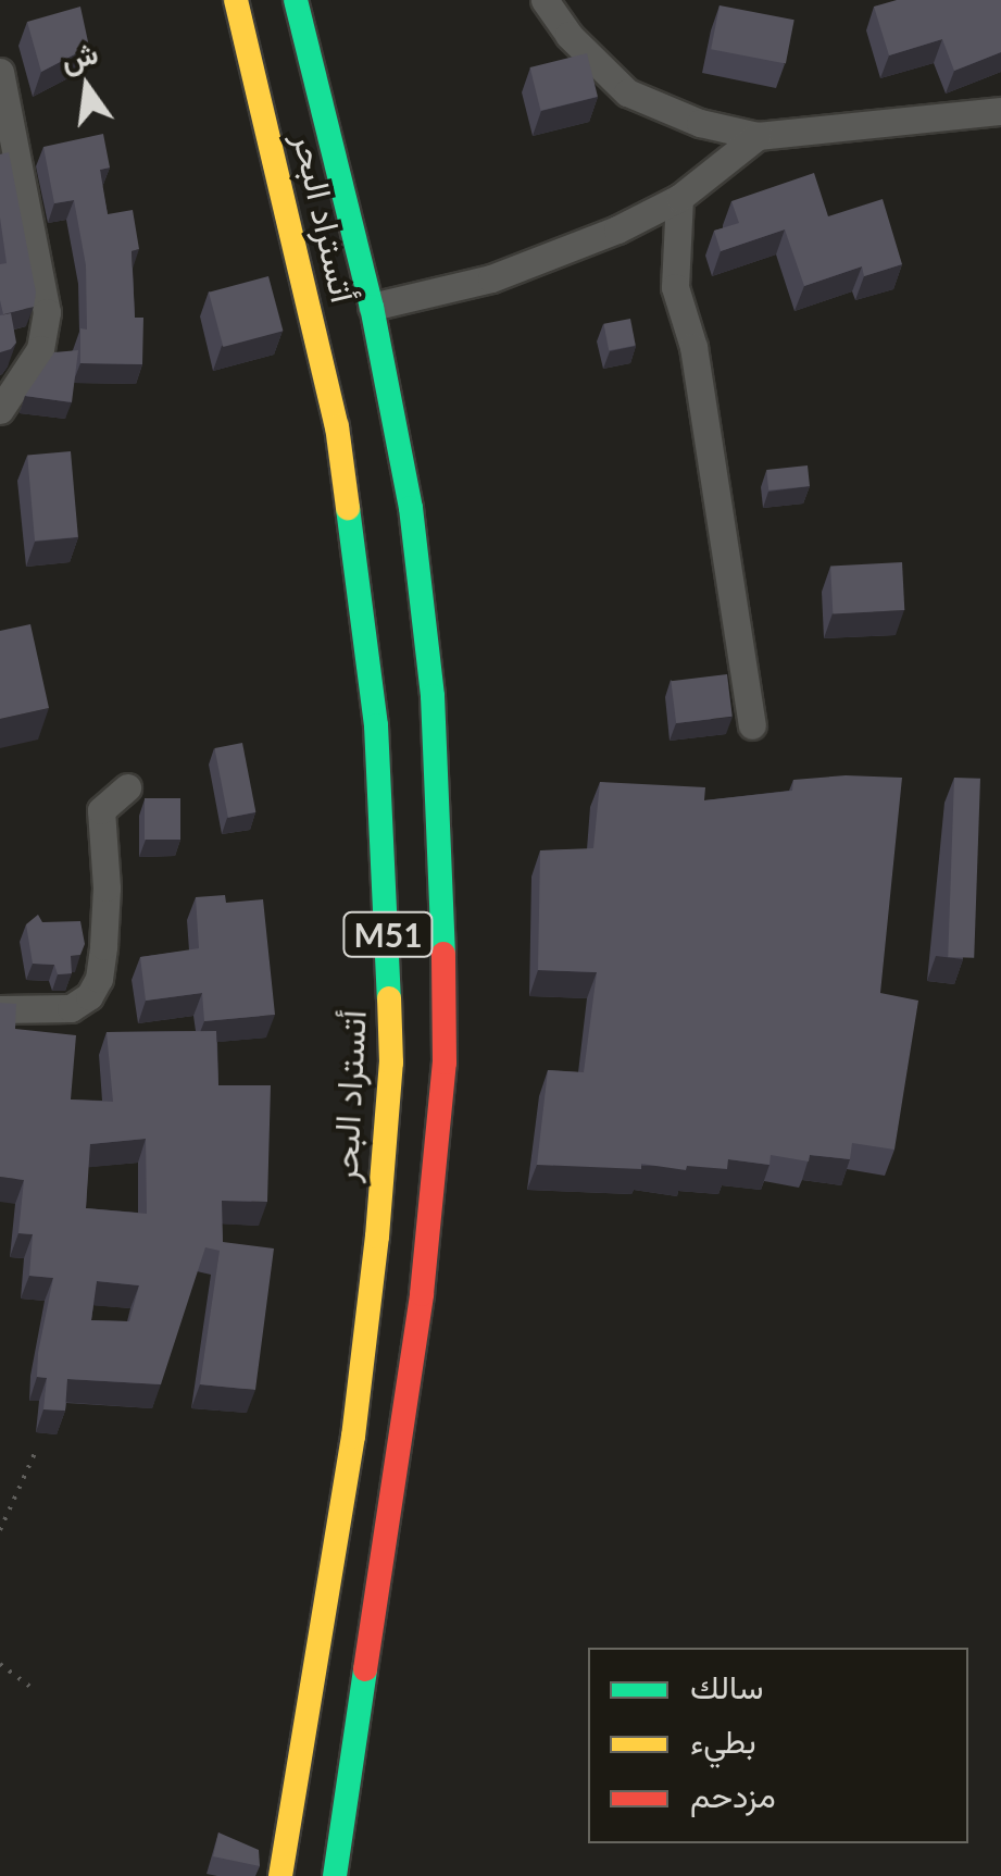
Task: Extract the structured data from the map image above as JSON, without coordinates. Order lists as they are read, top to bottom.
{
  "streets": {
    "highway": ["أتستراد البحر", "M51"]
  },
  "legend": ["سالك", "بطيء", "مزدحم"],
  "north": "top"
}
